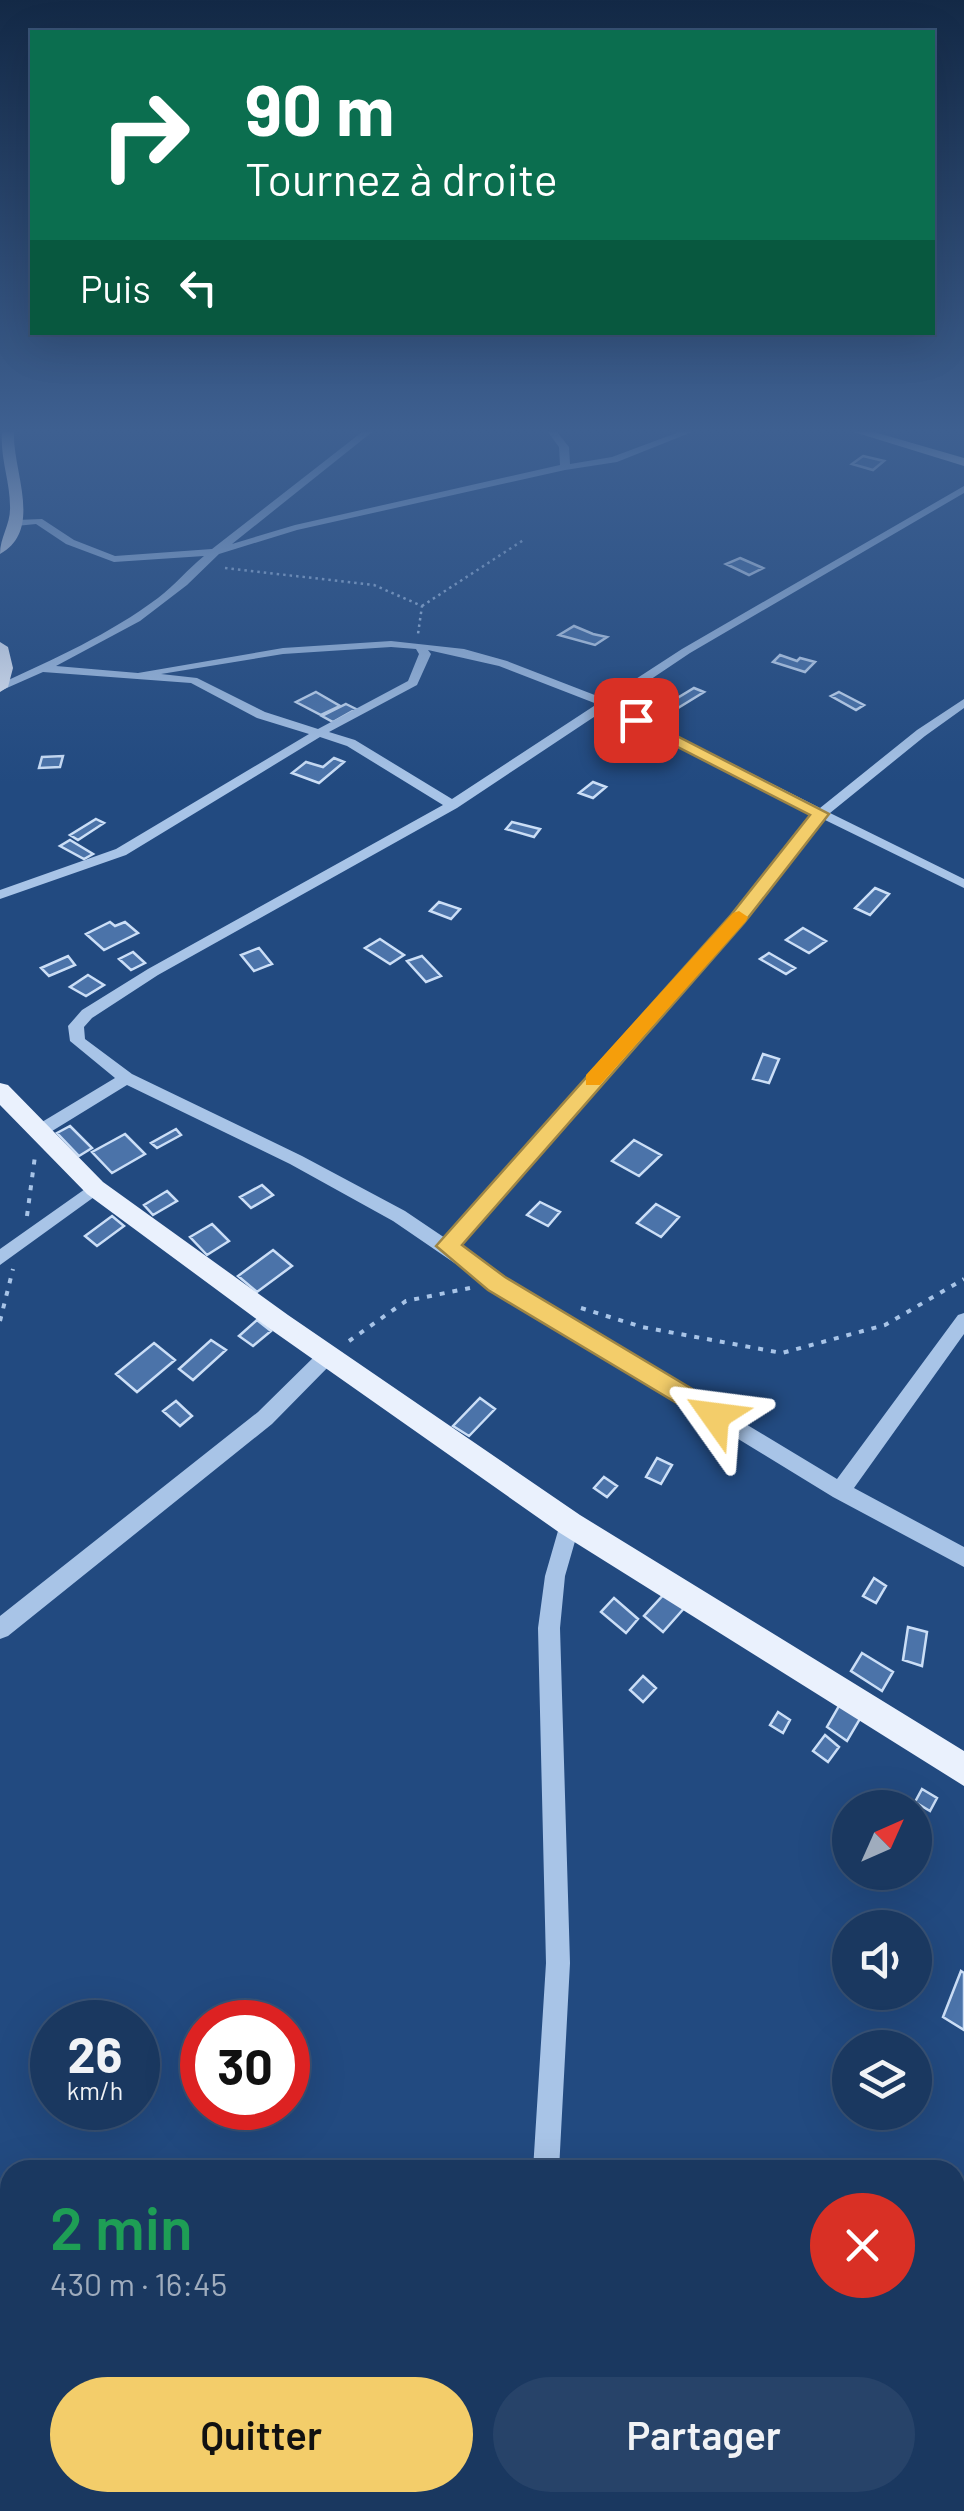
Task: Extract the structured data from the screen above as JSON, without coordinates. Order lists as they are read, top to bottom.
{
  "north": "top right",
  "page": {
    "turn": ["90 m", "Tournez à droite"],
    "then": "Puis",
    "speed": "26 km/h",
    "limit": "30",
    "heading": ["2 min", "430 m · 16:45"],
    "buttons": ["Quitter", "Partager"]
  }
}
